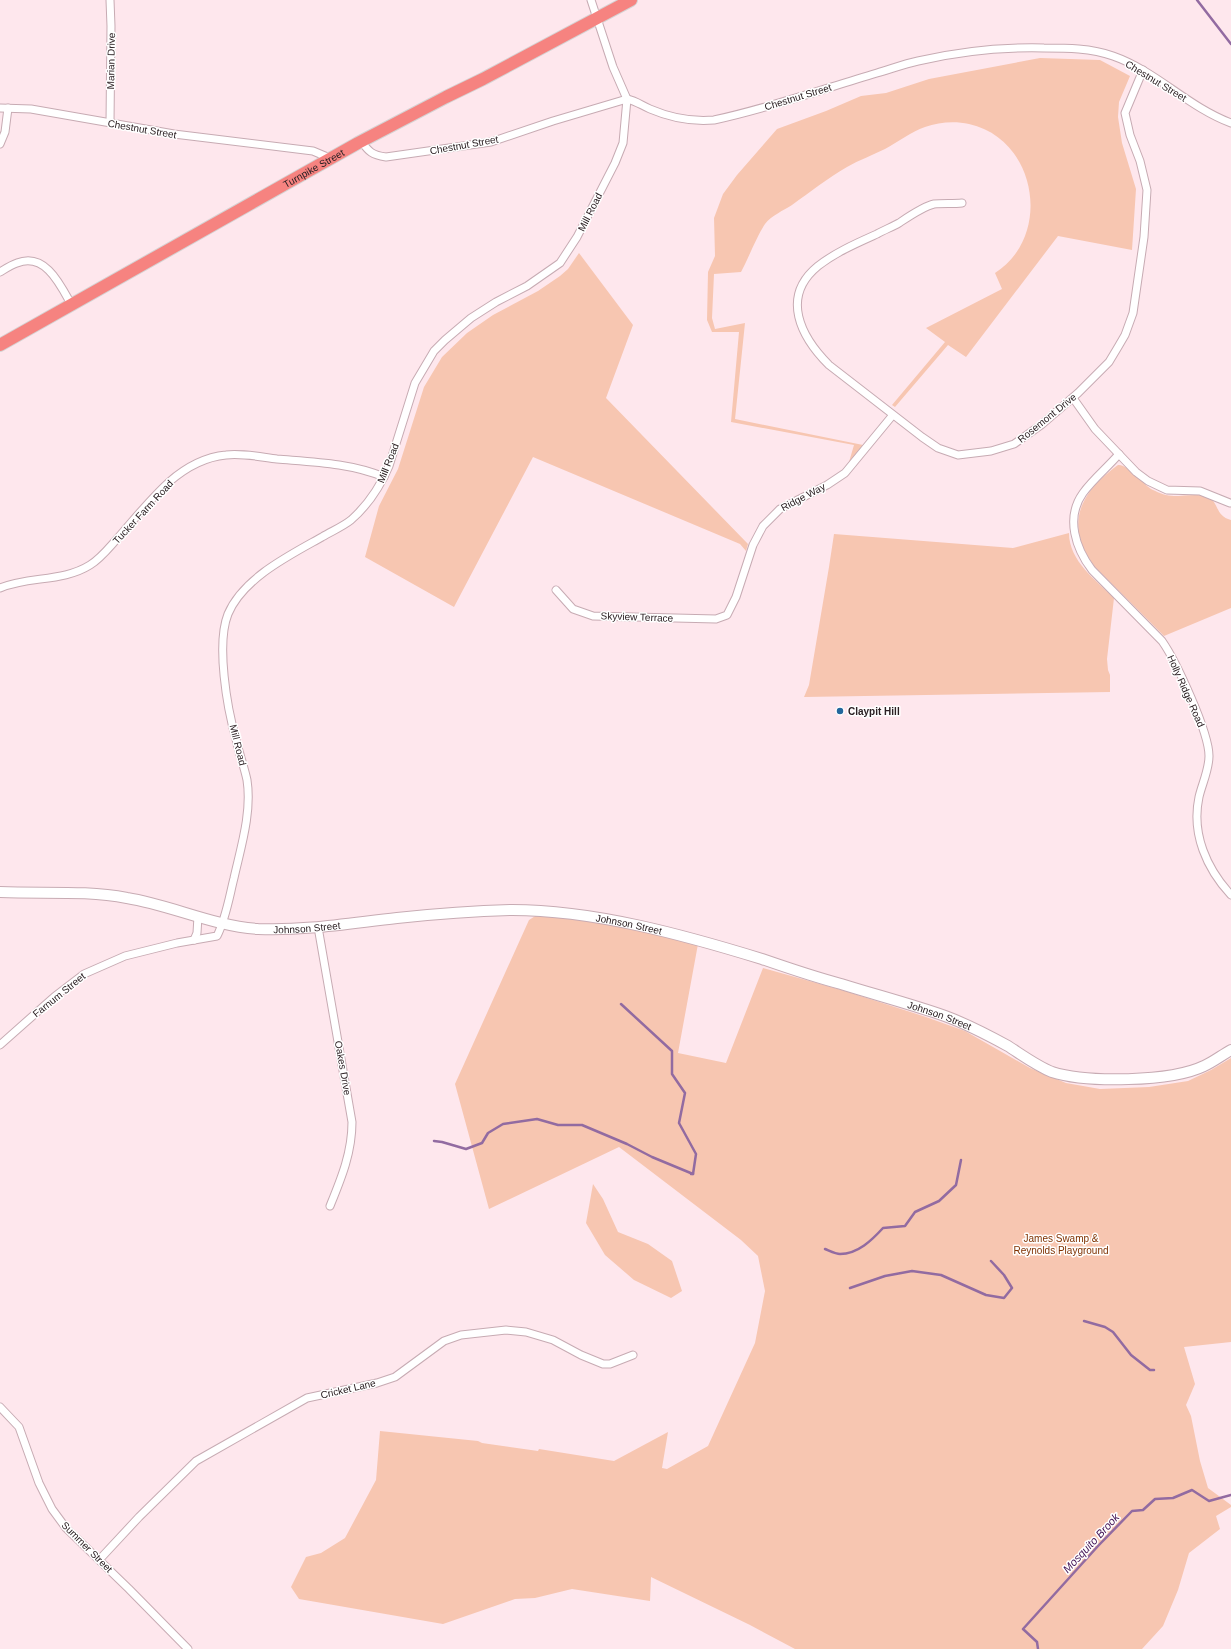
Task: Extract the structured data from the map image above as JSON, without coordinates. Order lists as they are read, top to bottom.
{
  "streets": {
    "highway": ["Turnpike Street"],
    "street": [
      "Marian Drive",
      "Chestnut Street",
      "Mill Road",
      "Rosemont Drive",
      "Ridge Way",
      "Tucker Farm Road",
      "Skyview Terrace",
      "Holly Ridge Road",
      "Johnson Street",
      "Farnum Street",
      "Oakes Drive",
      "Cricket Lane",
      "Summer Street"
    ]
  },
  "crossings": [
    ["Marian Drive", "Chestnut Street"],
    ["Chestnut Street", "Turnpike Street"],
    ["Chestnut Street", "Mill Road"],
    ["Chestnut Street", "Rosemont Drive"],
    ["Turnpike Street", "Mill Road"],
    ["Mill Road", "Tucker Farm Road"],
    ["Mill Road", "Johnson Street"],
    ["Mill Road", "Farnum Street"],
    ["Rosemont Drive", "Ridge Way"],
    ["Ridge Way", "Skyview Terrace"],
    ["Johnson Street", "Farnum Street"],
    ["Johnson Street", "Oakes Drive"],
    ["Cricket Lane", "Summer Street"]
  ],
  "water": ["Mosquito Brook"],
  "parks": ["James Swamp & Reynolds Playground"],
  "places": ["Claypit Hill"]
}
